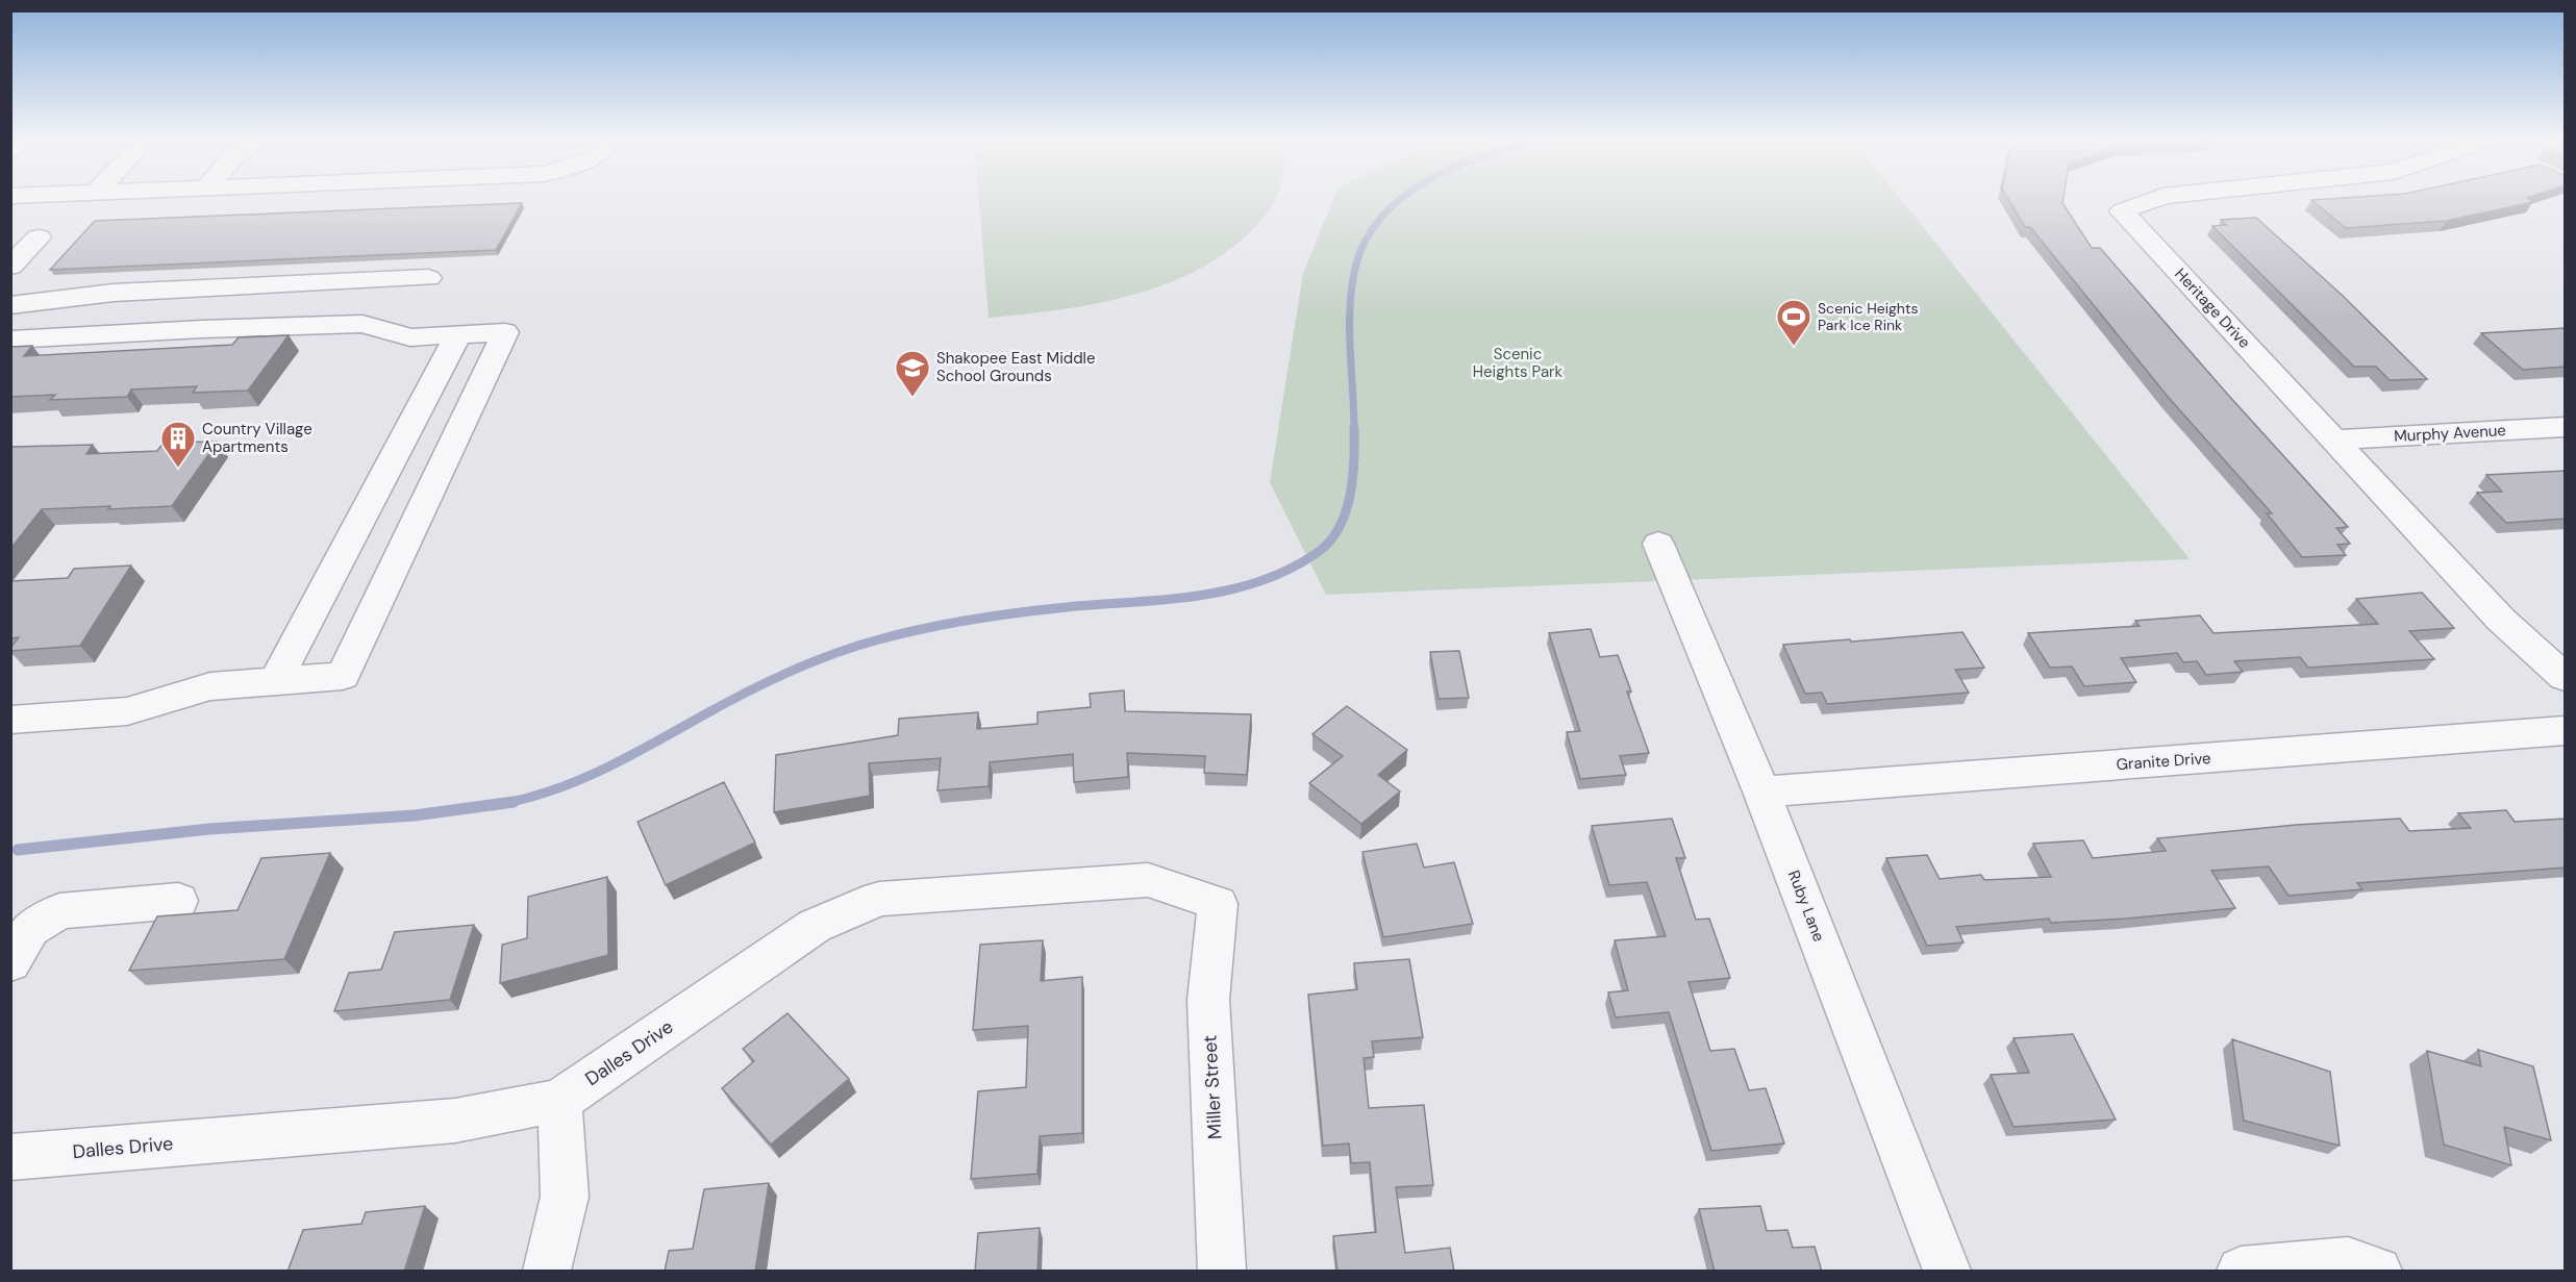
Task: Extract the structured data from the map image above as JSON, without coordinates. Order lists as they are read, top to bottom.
{
  "streets": {
    "street": [
      "Heritage Drive",
      "Murphy Avenue",
      "Granite Drive",
      "Ruby Lane",
      "Dalles Drive",
      "Miller Street"
    ]
  },
  "crossings": [
    ["Heritage Drive", "Murphy Avenue"],
    ["Granite Drive", "Ruby Lane"],
    ["Dalles Drive", "Miller Street"]
  ],
  "parks": ["Scenic Heights Park"],
  "places": {
    "sports": ["Scenic Heights Park Ice Rink"],
    "school or university": ["Shakopee East Middle School Grounds"],
    "building": ["Country Village Apartments"]
  }
}
